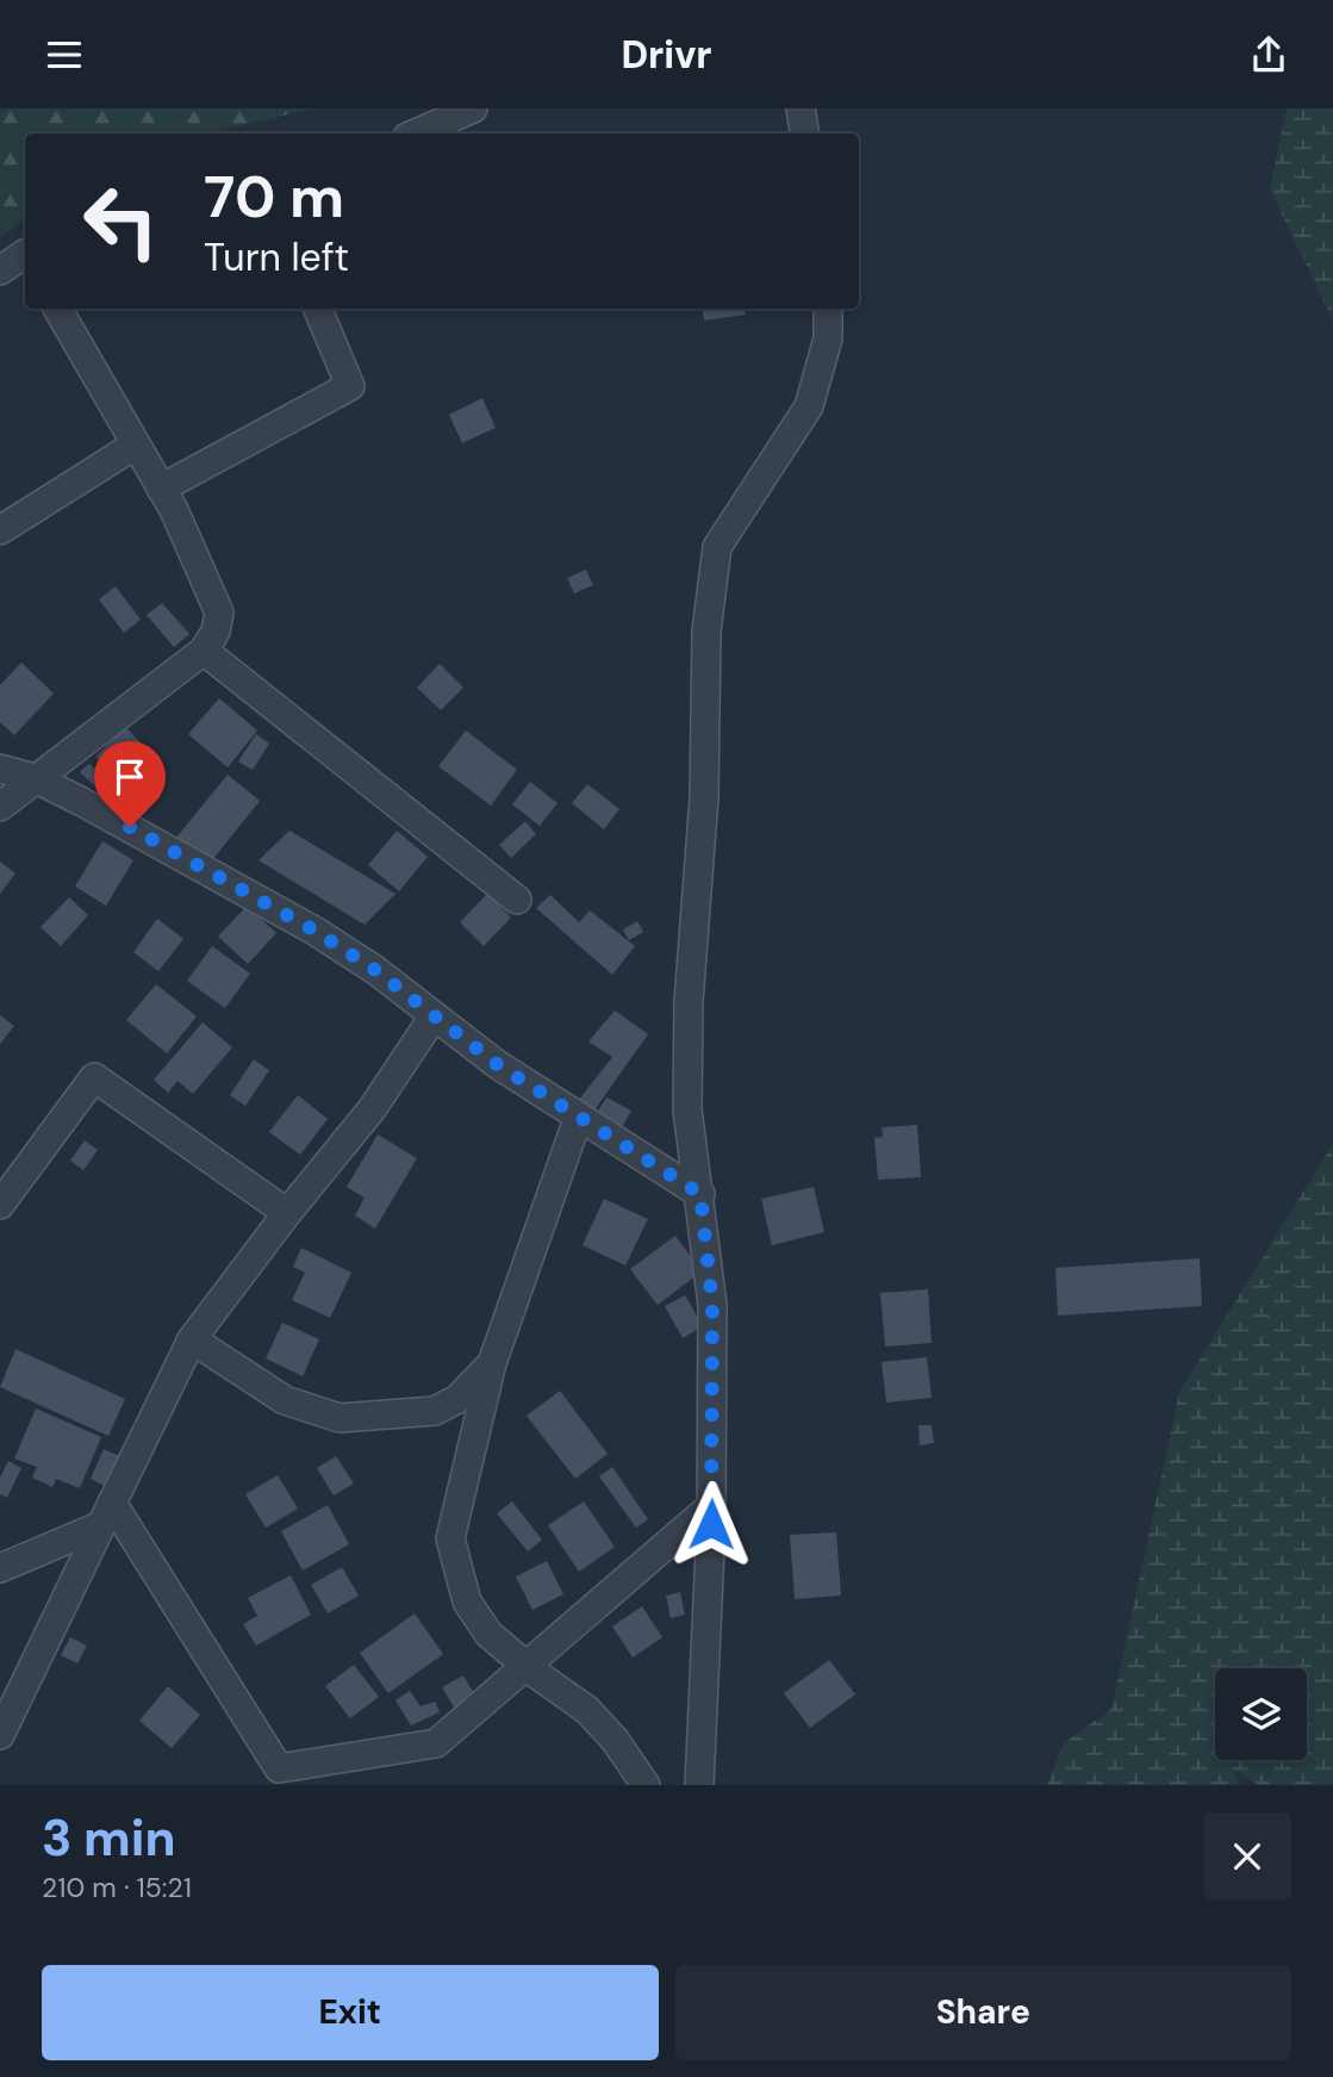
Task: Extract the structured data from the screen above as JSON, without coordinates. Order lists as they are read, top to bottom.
{
  "page": {
    "header": "Drivr",
    "turn": ["70 m", "Turn left"],
    "heading": ["3 min", "210 m · 15:21"],
    "buttons": ["Exit", "Share"]
  }
}
